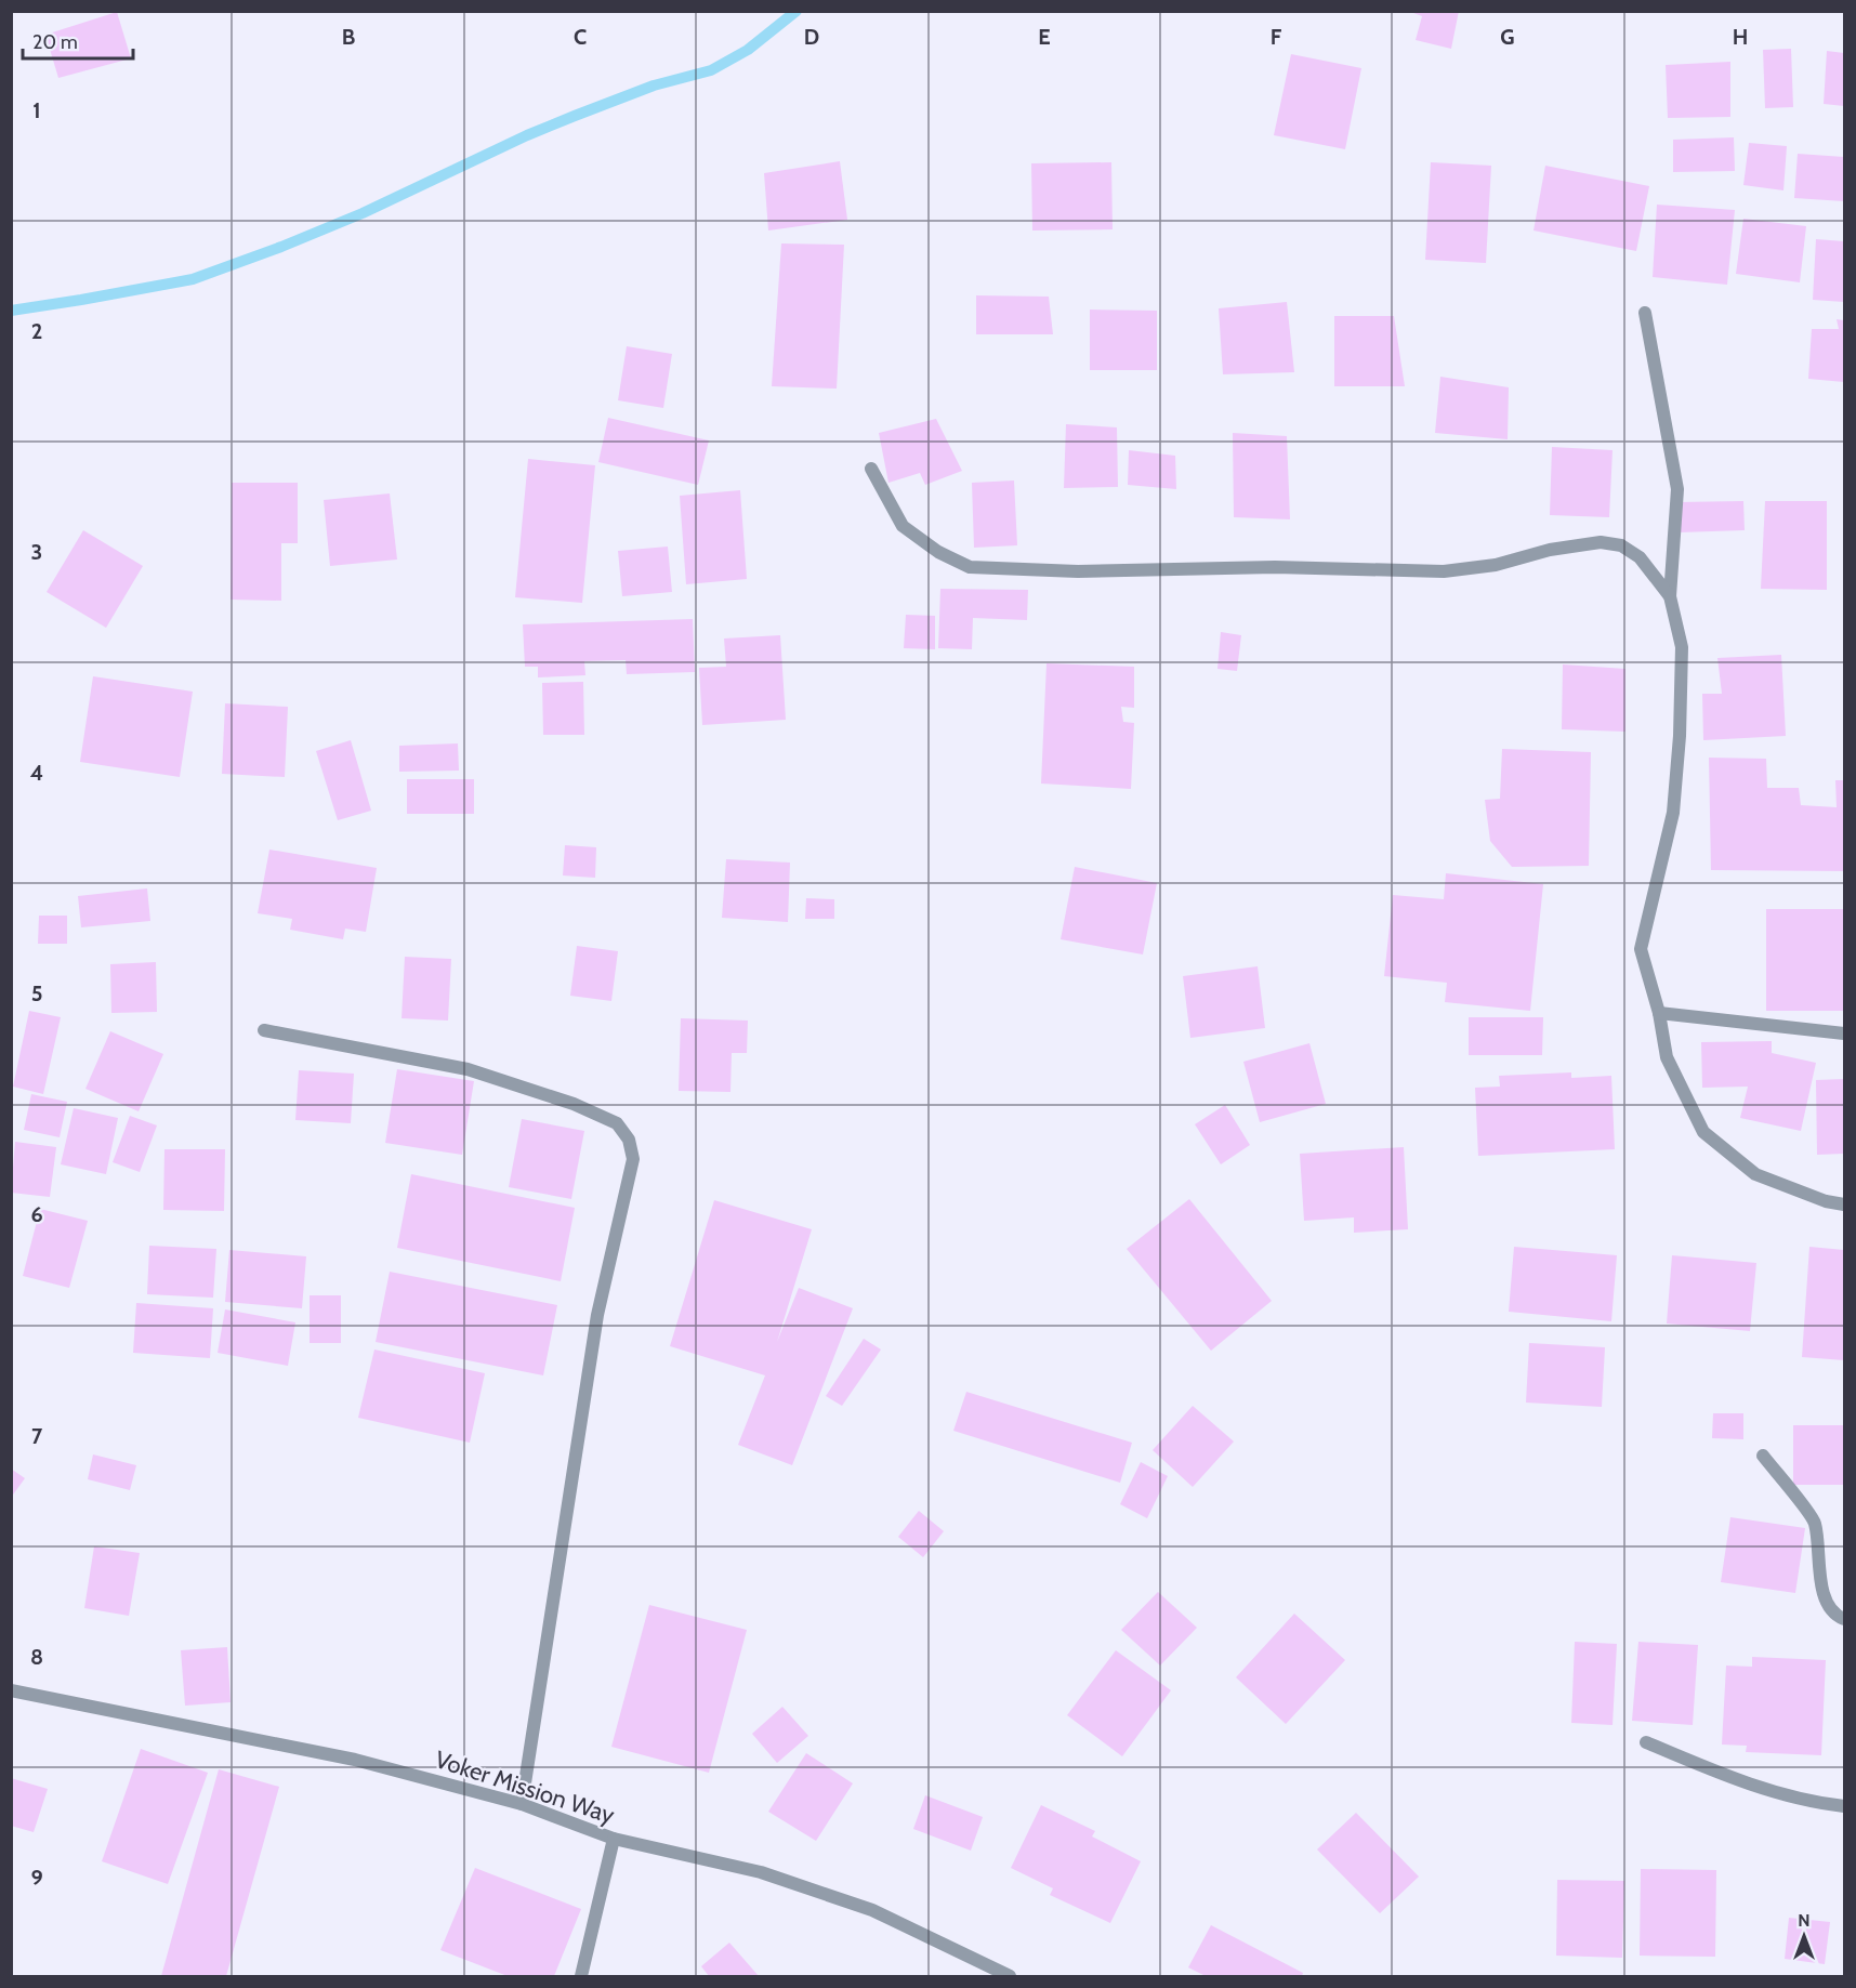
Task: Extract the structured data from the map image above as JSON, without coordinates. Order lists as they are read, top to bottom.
{
  "streets": {
    "street": ["Voker Mission Way"]
  },
  "scale_bar": "20 m",
  "north": "top",
  "grid": {
    "columns": [
      "B",
      "C",
      "D",
      "E",
      "F",
      "G",
      "H"
    ],
    "rows": [
      "1",
      "2",
      "3",
      "4",
      "5",
      "6",
      "7",
      "8",
      "9"
    ]
  }
}
